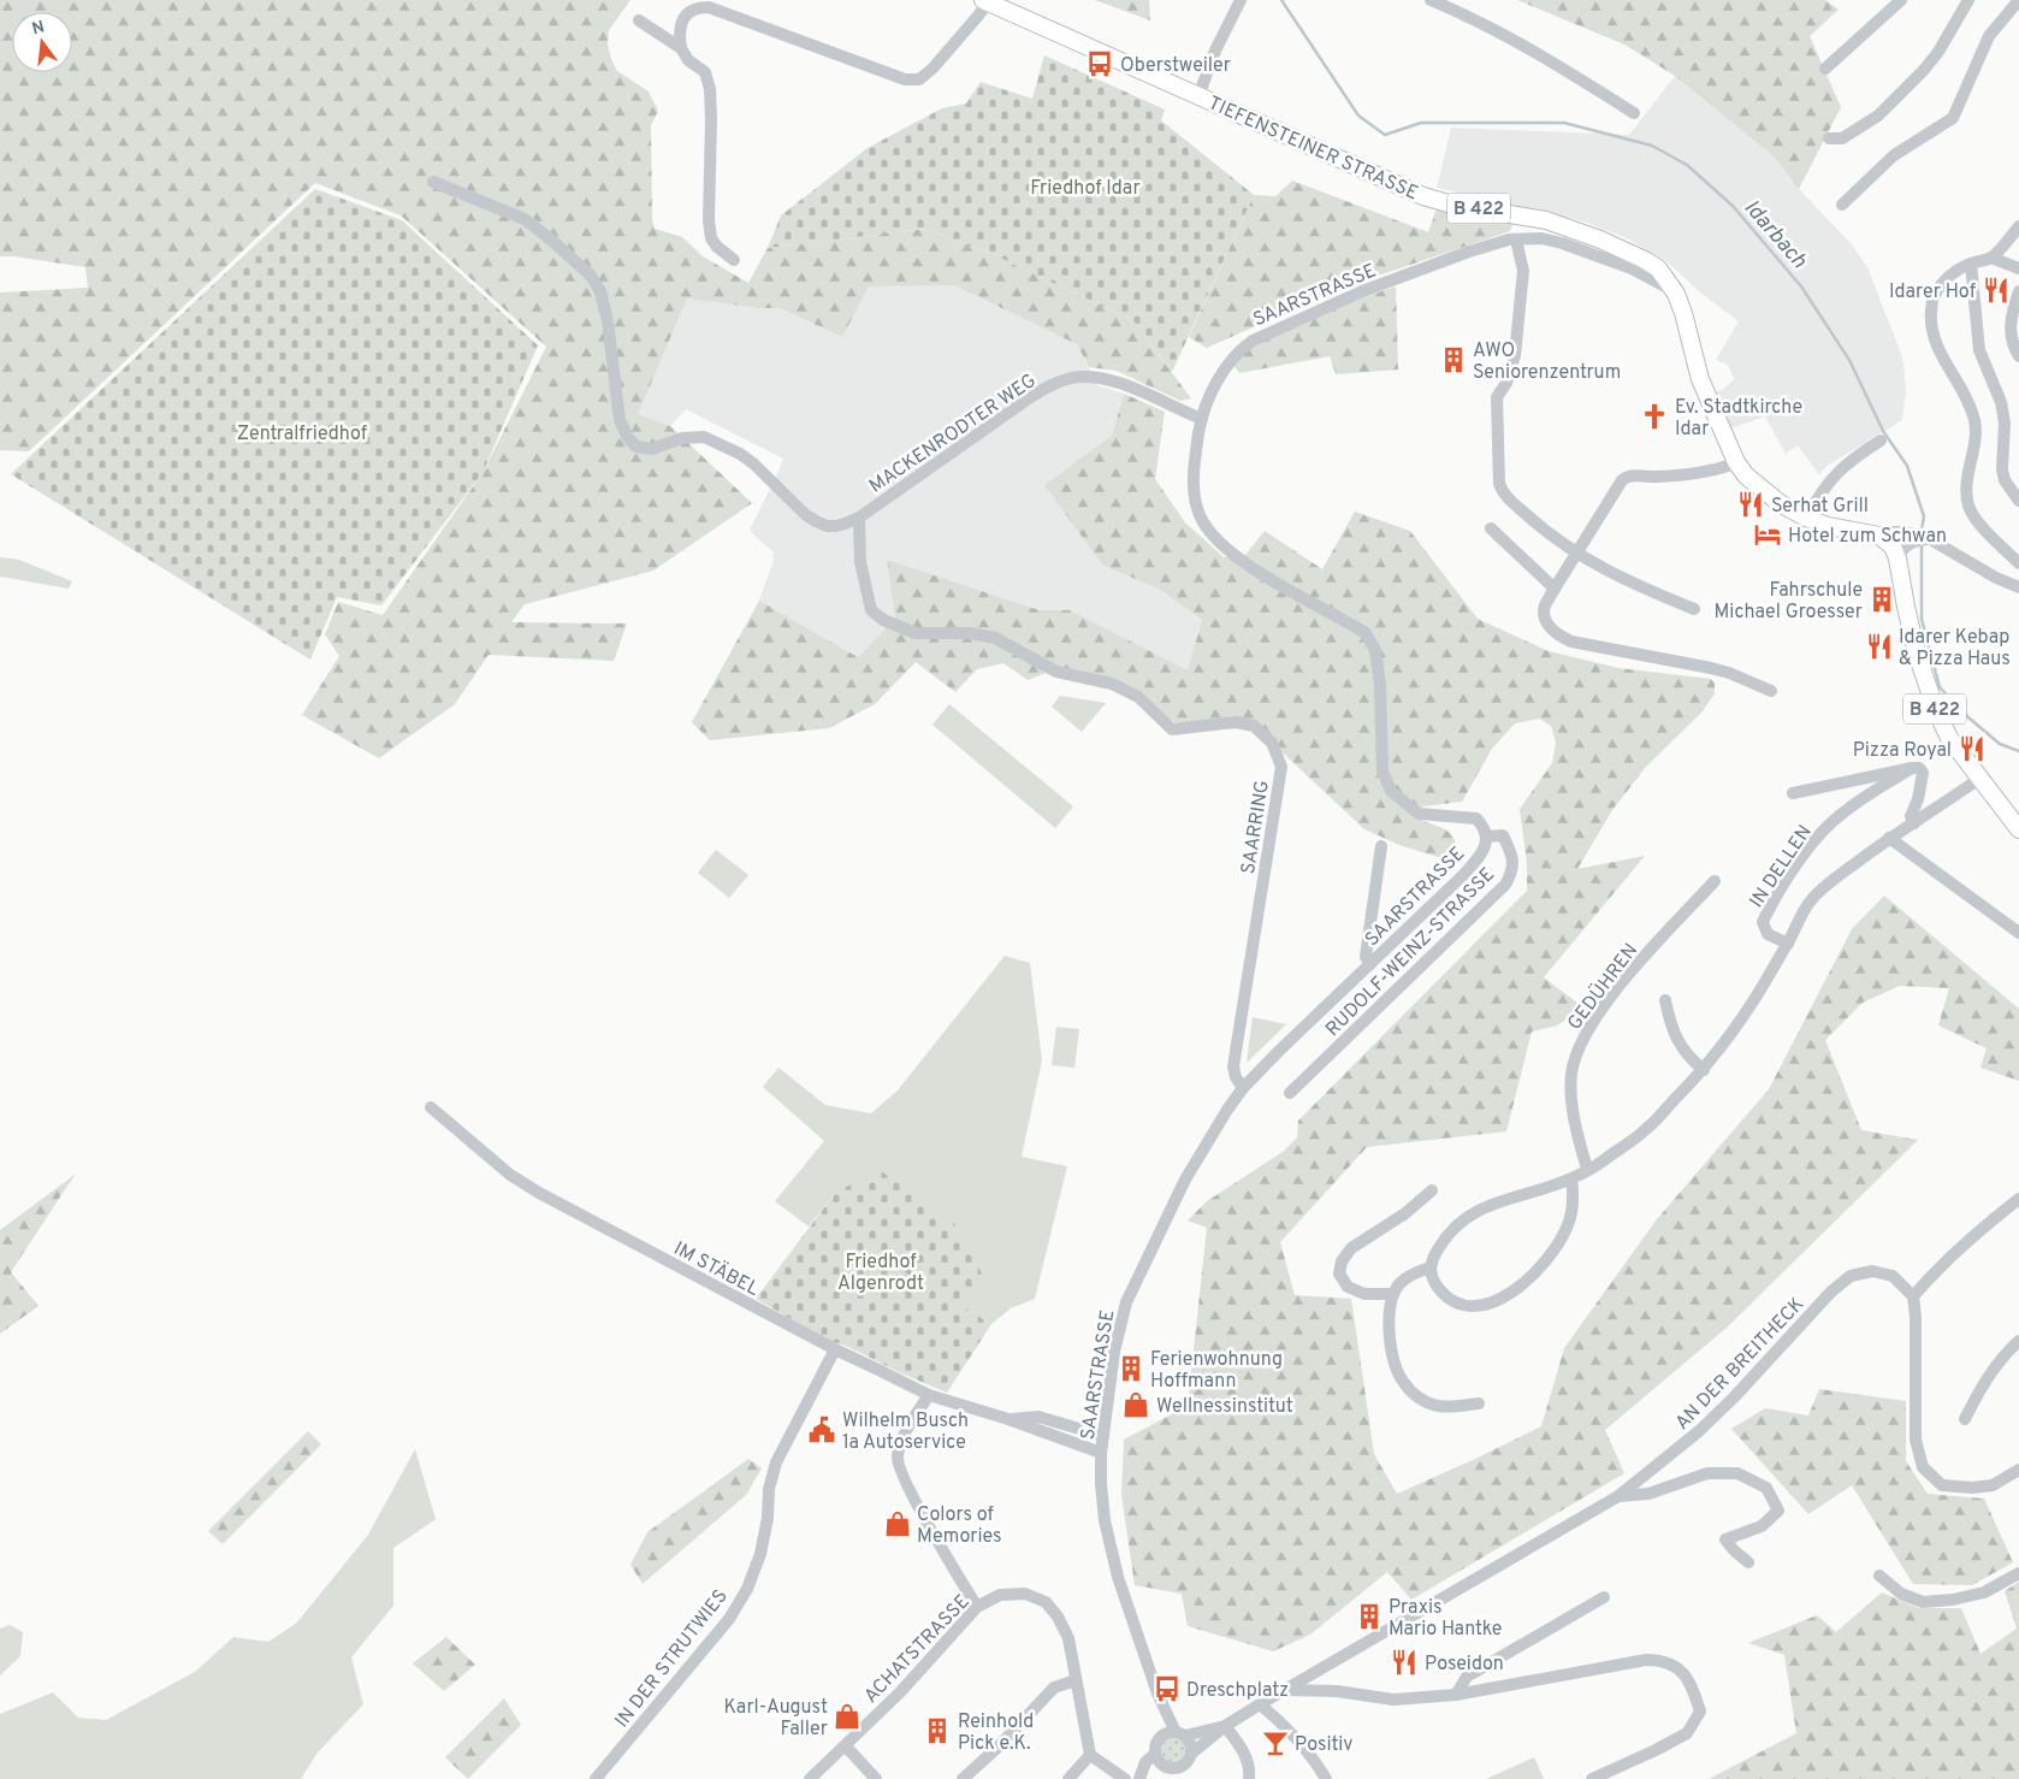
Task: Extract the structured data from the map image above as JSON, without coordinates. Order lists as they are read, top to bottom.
{
  "streets": {
    "main road": ["TIEFENSTEINER STRASSE", "B 422"],
    "street": [
      "SAARSTRASSE",
      "MACKENRODTER WEG",
      "SAARRING",
      "IN DELLEN",
      "RUDOLF-WEINZ-STRASSE",
      "GEDÜHREN",
      "IM STÄBEL",
      "AN DER BREITHECK",
      "ACHATSTRASSE",
      "IN DER STRUTWIES"
    ]
  },
  "crossings": [
    ["TIEFENSTEINER STRASSE", "B 422"],
    ["TIEFENSTEINER STRASSE", "SAARSTRASSE"],
    ["B 422", "SAARSTRASSE"],
    ["SAARSTRASSE", "MACKENRODTER WEG"],
    ["SAARSTRASSE", "SAARRING"],
    ["SAARSTRASSE", "RUDOLF-WEINZ-STRASSE"],
    ["SAARSTRASSE", "IM STÄBEL"],
    ["SAARSTRASSE", "AN DER BREITHECK"],
    ["MACKENRODTER WEG", "SAARRING"],
    ["IM STÄBEL", "IN DER STRUTWIES"]
  ],
  "water": ["Idarbach"],
  "parks": ["Friedhof Idar", "Zentralfriedhof", "Friedhof Algenrodt"],
  "places": {
    "bus stop": ["Oberstweiler", "Dreschplatz"],
    "restaurant": [
      "Idarer Hof",
      "Serhat Grill",
      "Idarer Kebap & Pizza Haus",
      "Pizza Royal",
      "Poseidon"
    ],
    "building": [
      "AWO Seniorenzentrum",
      "Fahrschule Michael Groesser",
      "Ferienwohnung Hoffmann",
      "Praxis Mario Hantke",
      "Reinhold Pick e.K."
    ],
    "church": ["Ev. Stadtkirche Idar"],
    "hotel": ["Hotel zum Schwan"],
    "shop": ["Wellnessinstitut", "Colors of Memories", "Karl-August Faller"],
    "public building": ["Wilhelm Busch 1a Autoservice"],
    "bar": ["Positiv"]
  },
  "north": "top"
}
